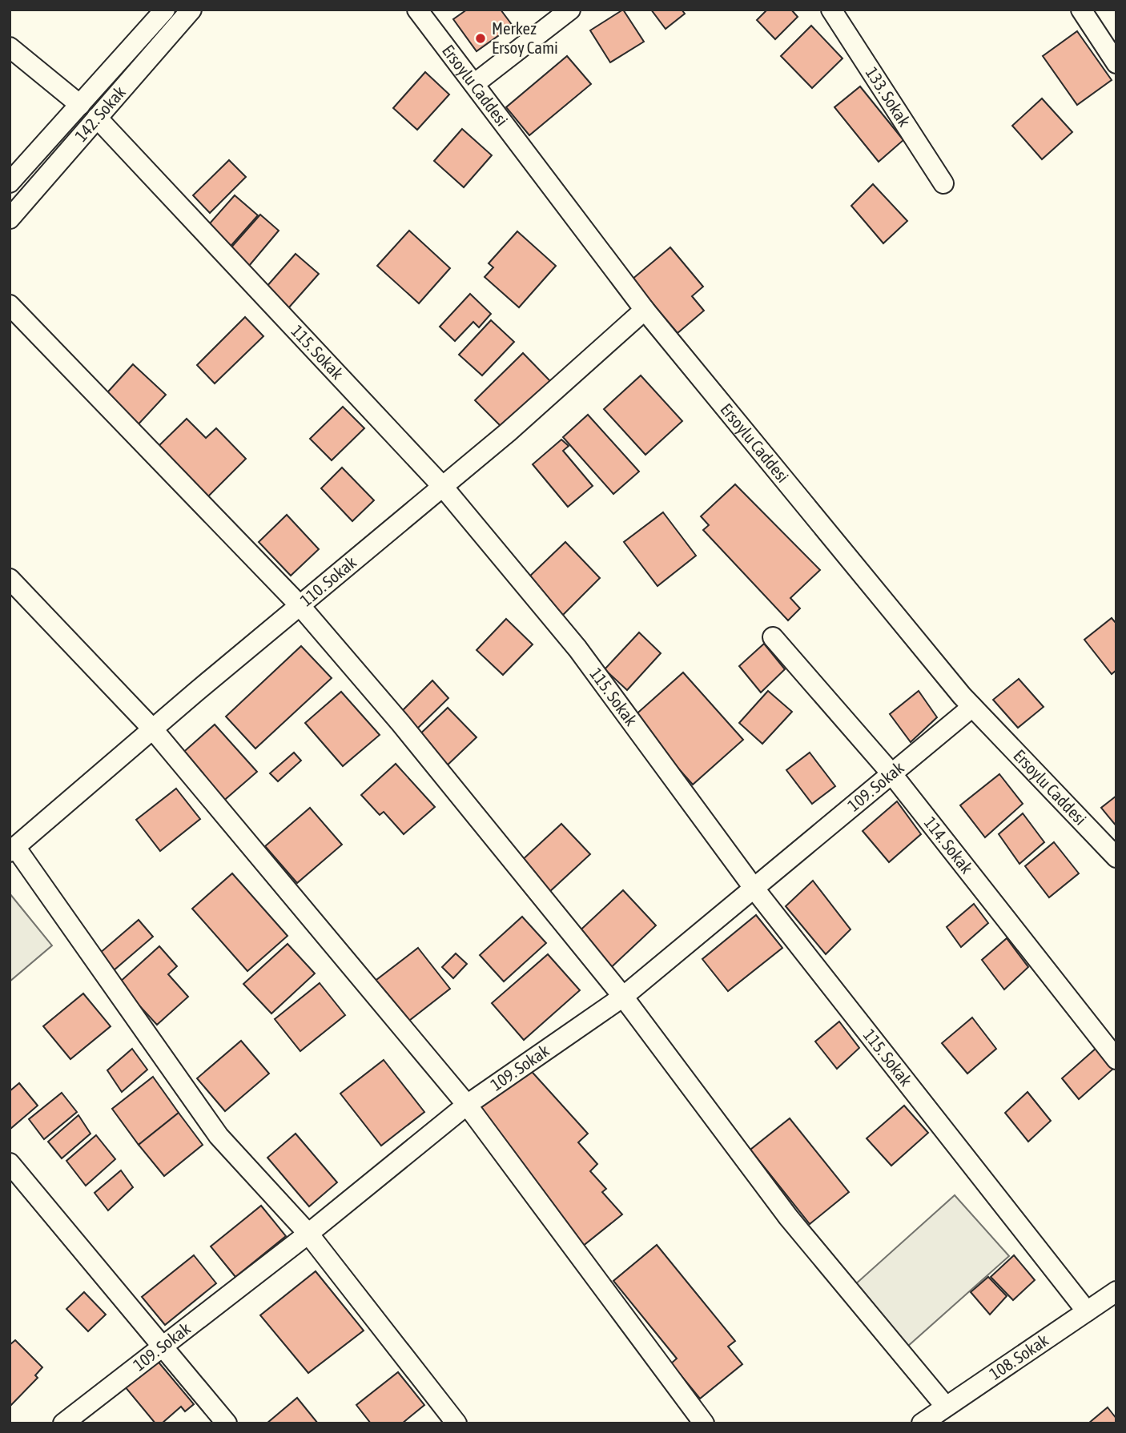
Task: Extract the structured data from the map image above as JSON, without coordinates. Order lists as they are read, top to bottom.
{
  "streets": {
    "street": [
      "Ersoylu Caddesi",
      "133. Sokak",
      "142. Sokak",
      "115. Sokak",
      "110. Sokak",
      "109. Sokak",
      "114. Sokak",
      "108. Sokak"
    ]
  },
  "crossings": [
    ["Ersoylu Caddesi", "110. Sokak"],
    ["Ersoylu Caddesi", "109. Sokak"],
    ["142. Sokak", "115. Sokak"],
    ["115. Sokak", "110. Sokak"],
    ["115. Sokak", "109. Sokak"],
    ["115. Sokak", "108. Sokak"],
    ["109. Sokak", "114. Sokak"]
  ],
  "places": ["Merkez Ersoy Cami"]
}
